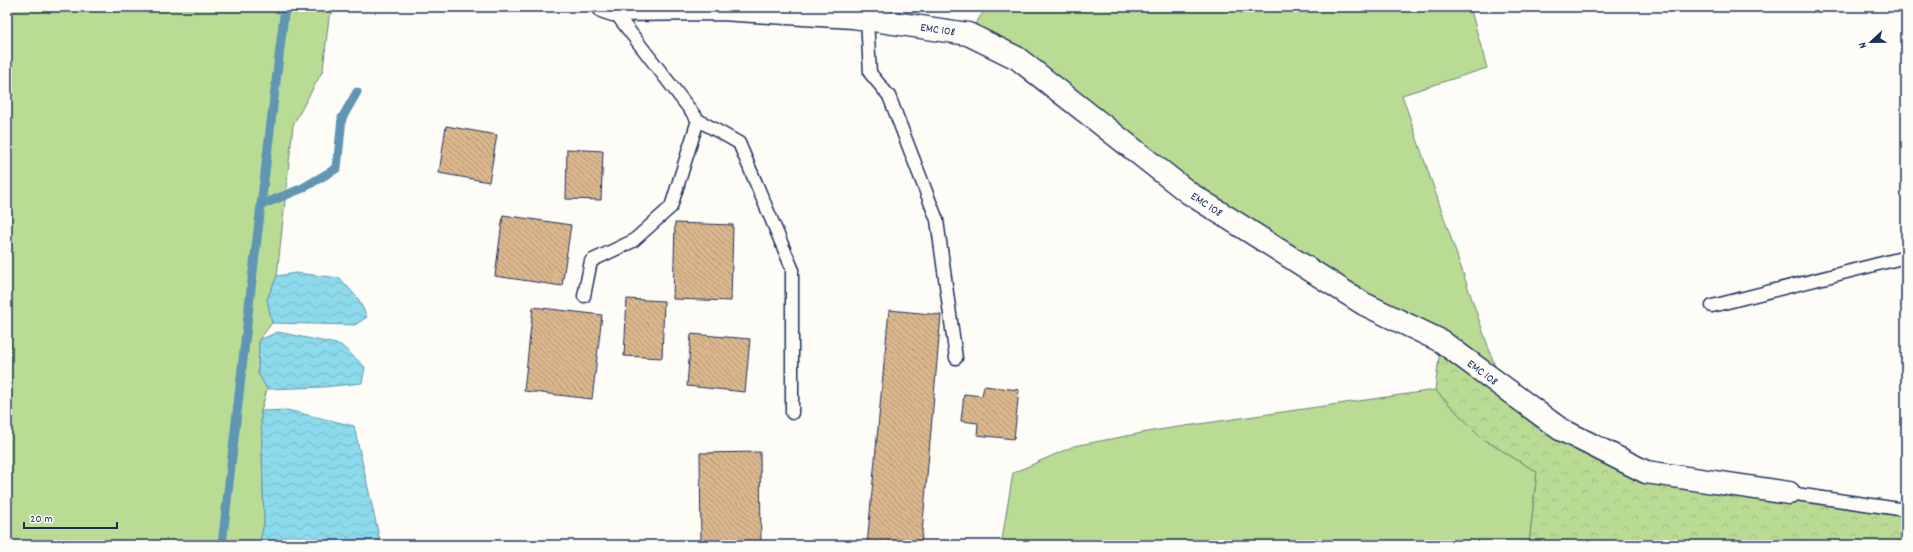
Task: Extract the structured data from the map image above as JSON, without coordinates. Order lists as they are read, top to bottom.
{
  "streets": {
    "street": ["EMC 108"]
  },
  "scale_bar": "20 m",
  "north": "left"
}
